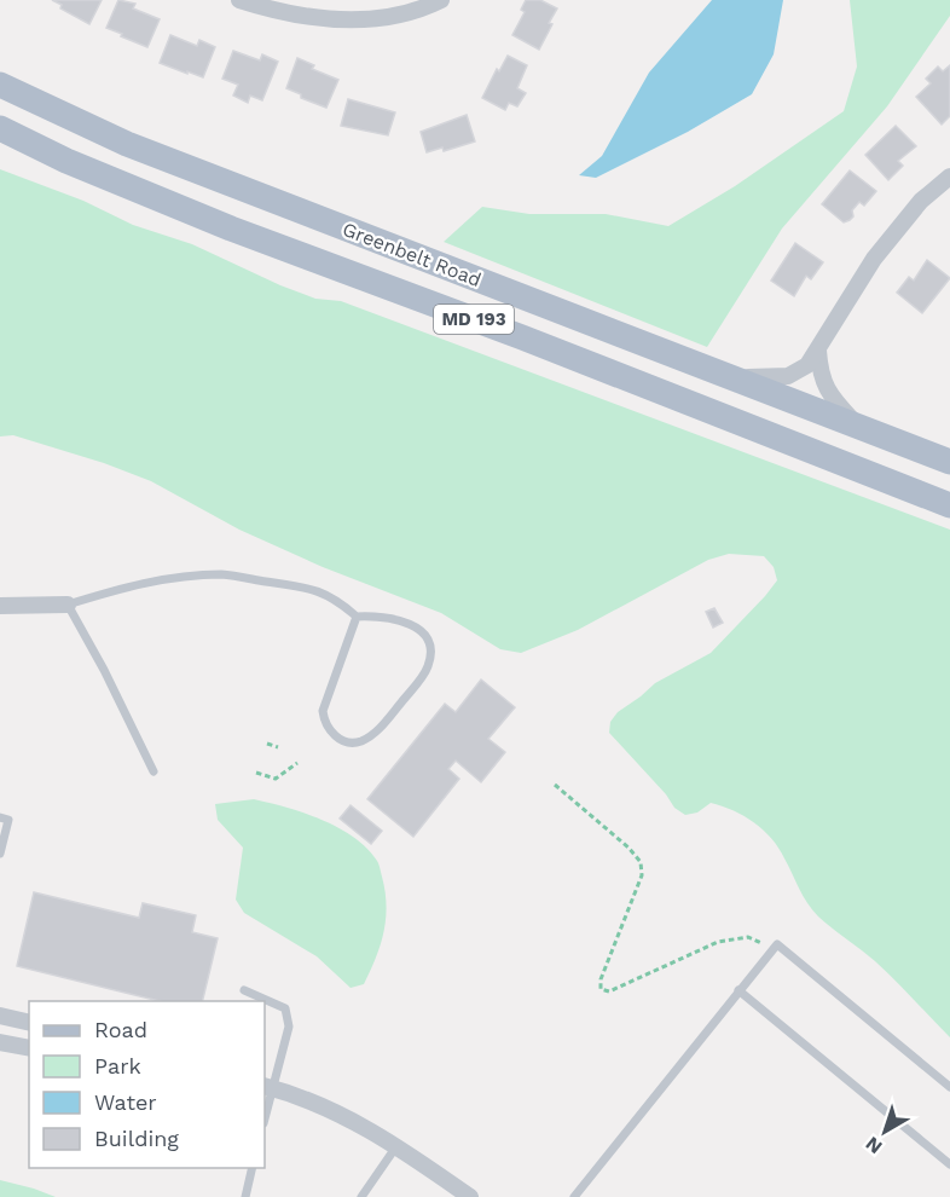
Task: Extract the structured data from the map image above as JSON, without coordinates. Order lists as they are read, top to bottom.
{
  "streets": {
    "main road": ["Greenbelt Road", "MD 193"]
  },
  "legend": [
    "Road",
    "Park",
    "Water",
    "Building"
  ],
  "north": "bottom left"
}
